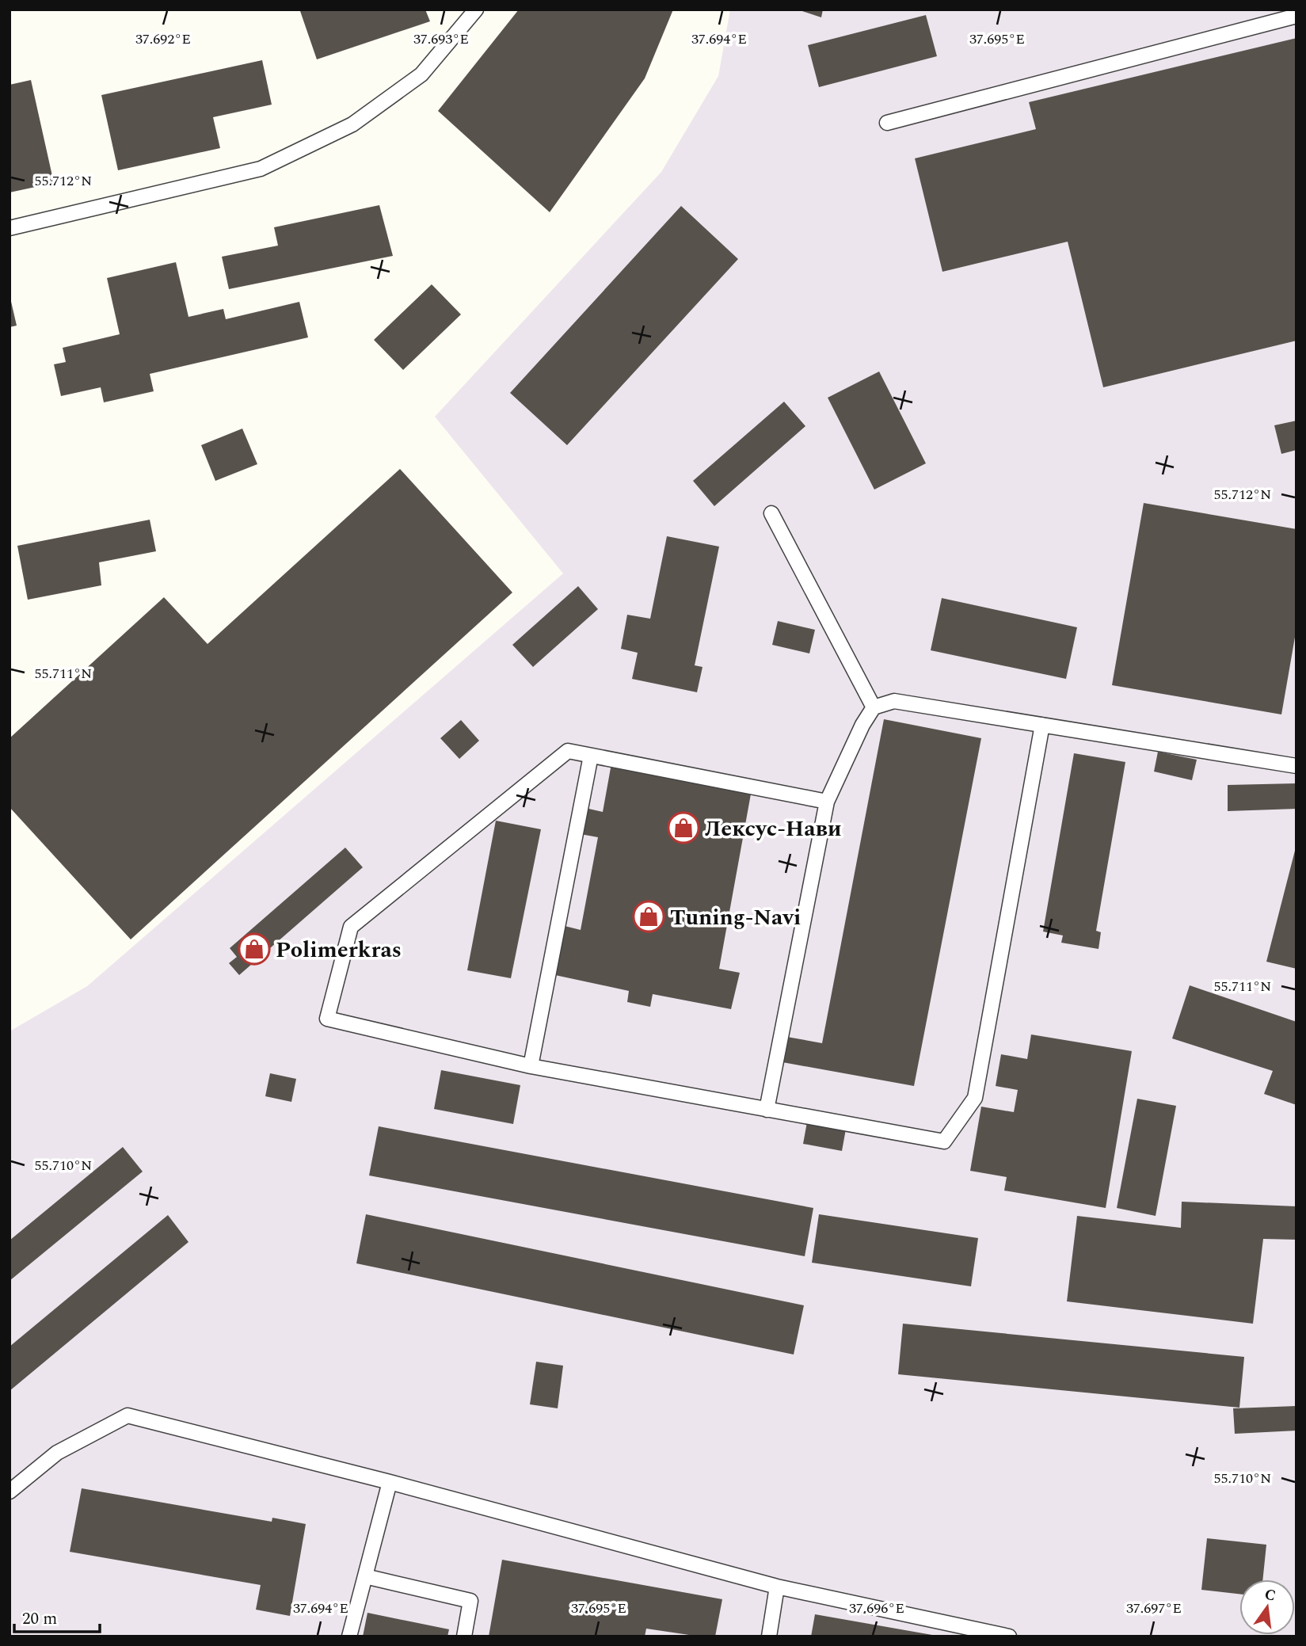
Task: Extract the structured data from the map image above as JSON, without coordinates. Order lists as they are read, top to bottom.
{
  "places": {
    "shop": ["Лексус-Нави", "Tuning-Navi", "Polimerkras"]
  },
  "scale_bar": "20 m",
  "north": "top",
  "coordinates": [
    "37.692°E",
    "37.693°E",
    "37.694°E",
    "37.695°E",
    "55.712°N",
    "55.711°N",
    "55.710°N",
    "37.696°E",
    "37.697°E"
  ]
}
